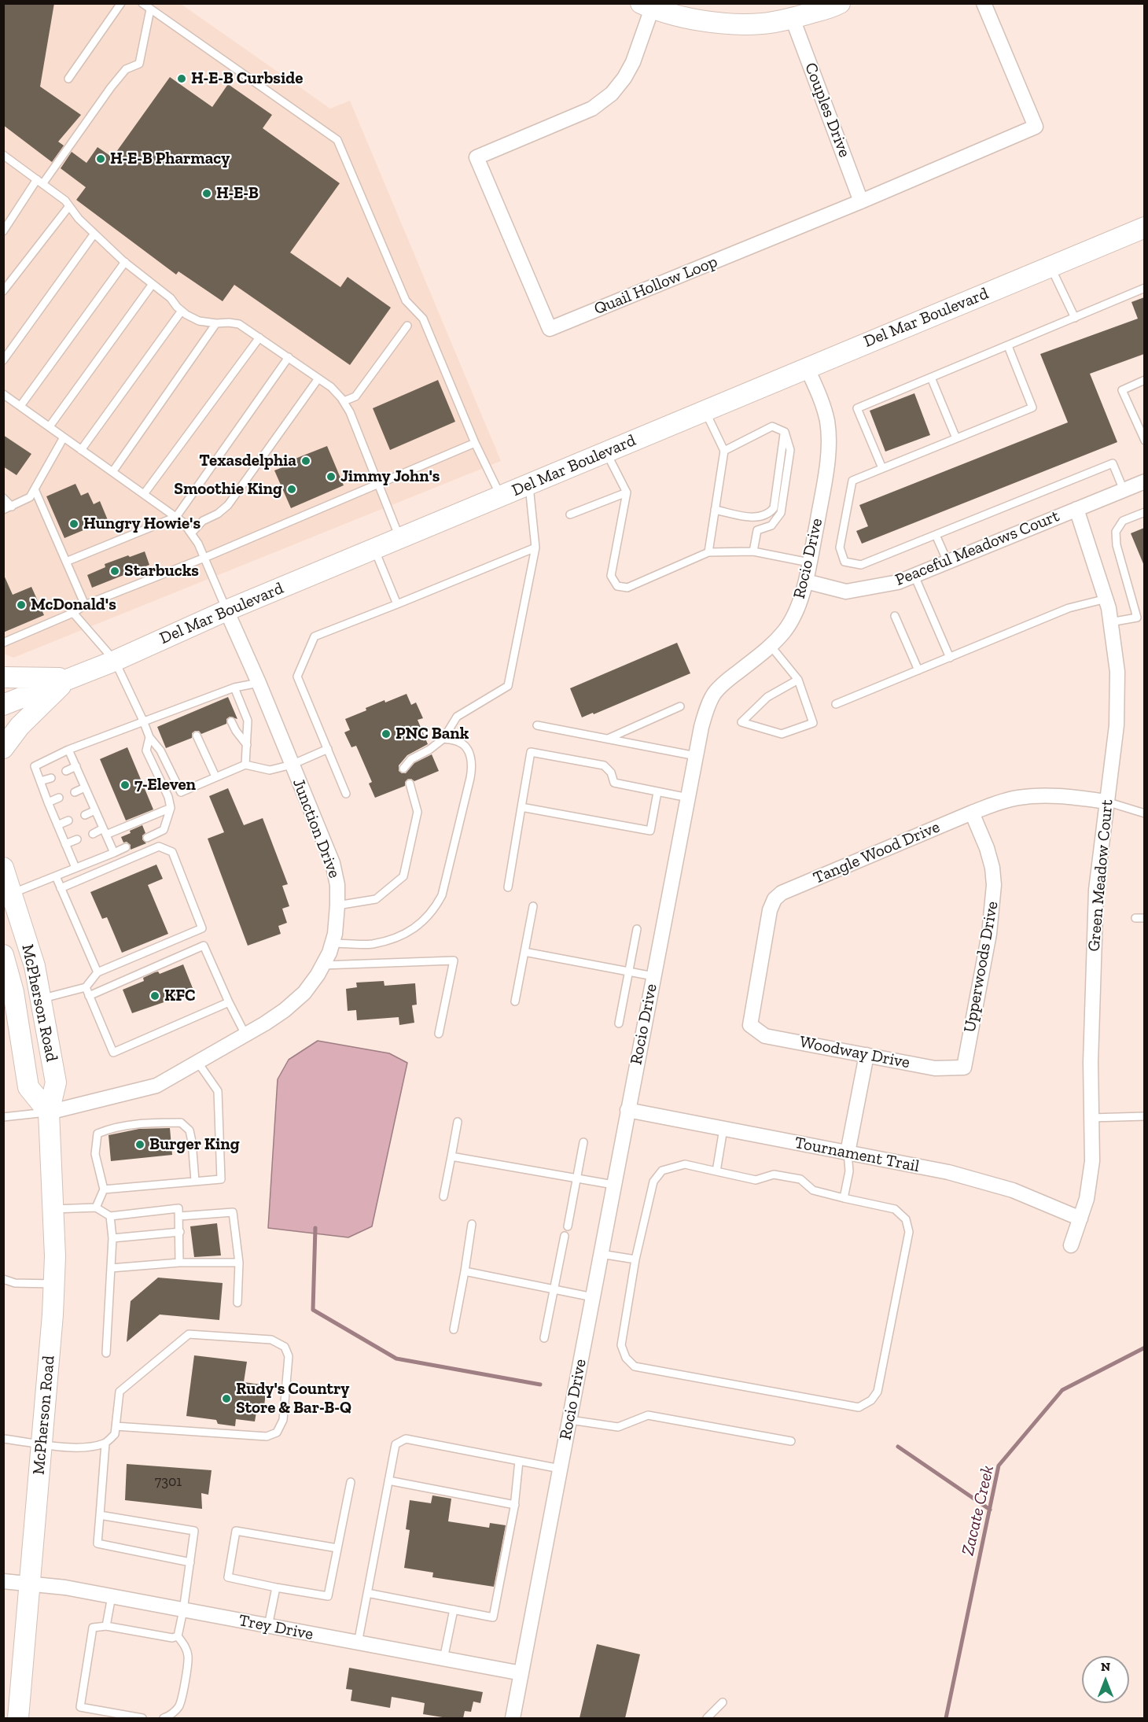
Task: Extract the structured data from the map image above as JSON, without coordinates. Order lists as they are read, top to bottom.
{
  "streets": {
    "main road": ["Del Mar Boulevard", "McPherson Road"],
    "street": [
      "Couples Drive",
      "Quail Hollow Loop",
      "Peaceful Meadows Court",
      "Rocio Drive",
      "Junction Drive",
      "Tangle Wood Drive",
      "Green Meadow Court",
      "Upperwoods Drive",
      "Woodway Drive",
      "Tournament Trail",
      "Trey Drive"
    ]
  },
  "crossings": [
    ["Couples Drive", "Quail Hollow Loop"],
    ["Del Mar Boulevard", "Rocio Drive"],
    ["Del Mar Boulevard", "Junction Drive"],
    ["Peaceful Meadows Court", "Rocio Drive"],
    ["Peaceful Meadows Court", "Green Meadow Court"],
    ["Rocio Drive", "Tournament Trail"],
    ["Rocio Drive", "Trey Drive"],
    ["Junction Drive", "McPherson Road"],
    ["Tangle Wood Drive", "Green Meadow Court"],
    ["Tangle Wood Drive", "Upperwoods Drive"],
    ["Tangle Wood Drive", "Woodway Drive"],
    ["Green Meadow Court", "Tournament Trail"],
    ["Upperwoods Drive", "Woodway Drive"],
    ["McPherson Road", "Trey Drive"]
  ],
  "water": ["Zacate Creek"],
  "places": [
    "H-E-B Curbside",
    "H-E-B Pharmacy",
    "H-E-B",
    "Texasdelphia",
    "Jimmy John's",
    "Smoothie King",
    "Hungry Howie's",
    "Starbucks",
    "McDonald's",
    "PNC Bank",
    "7-Eleven",
    "KFC",
    "Burger King",
    "Rudy's Country Store & Bar-B-Q"
  ],
  "house_numbers": ["7301"],
  "north": "top"
}
